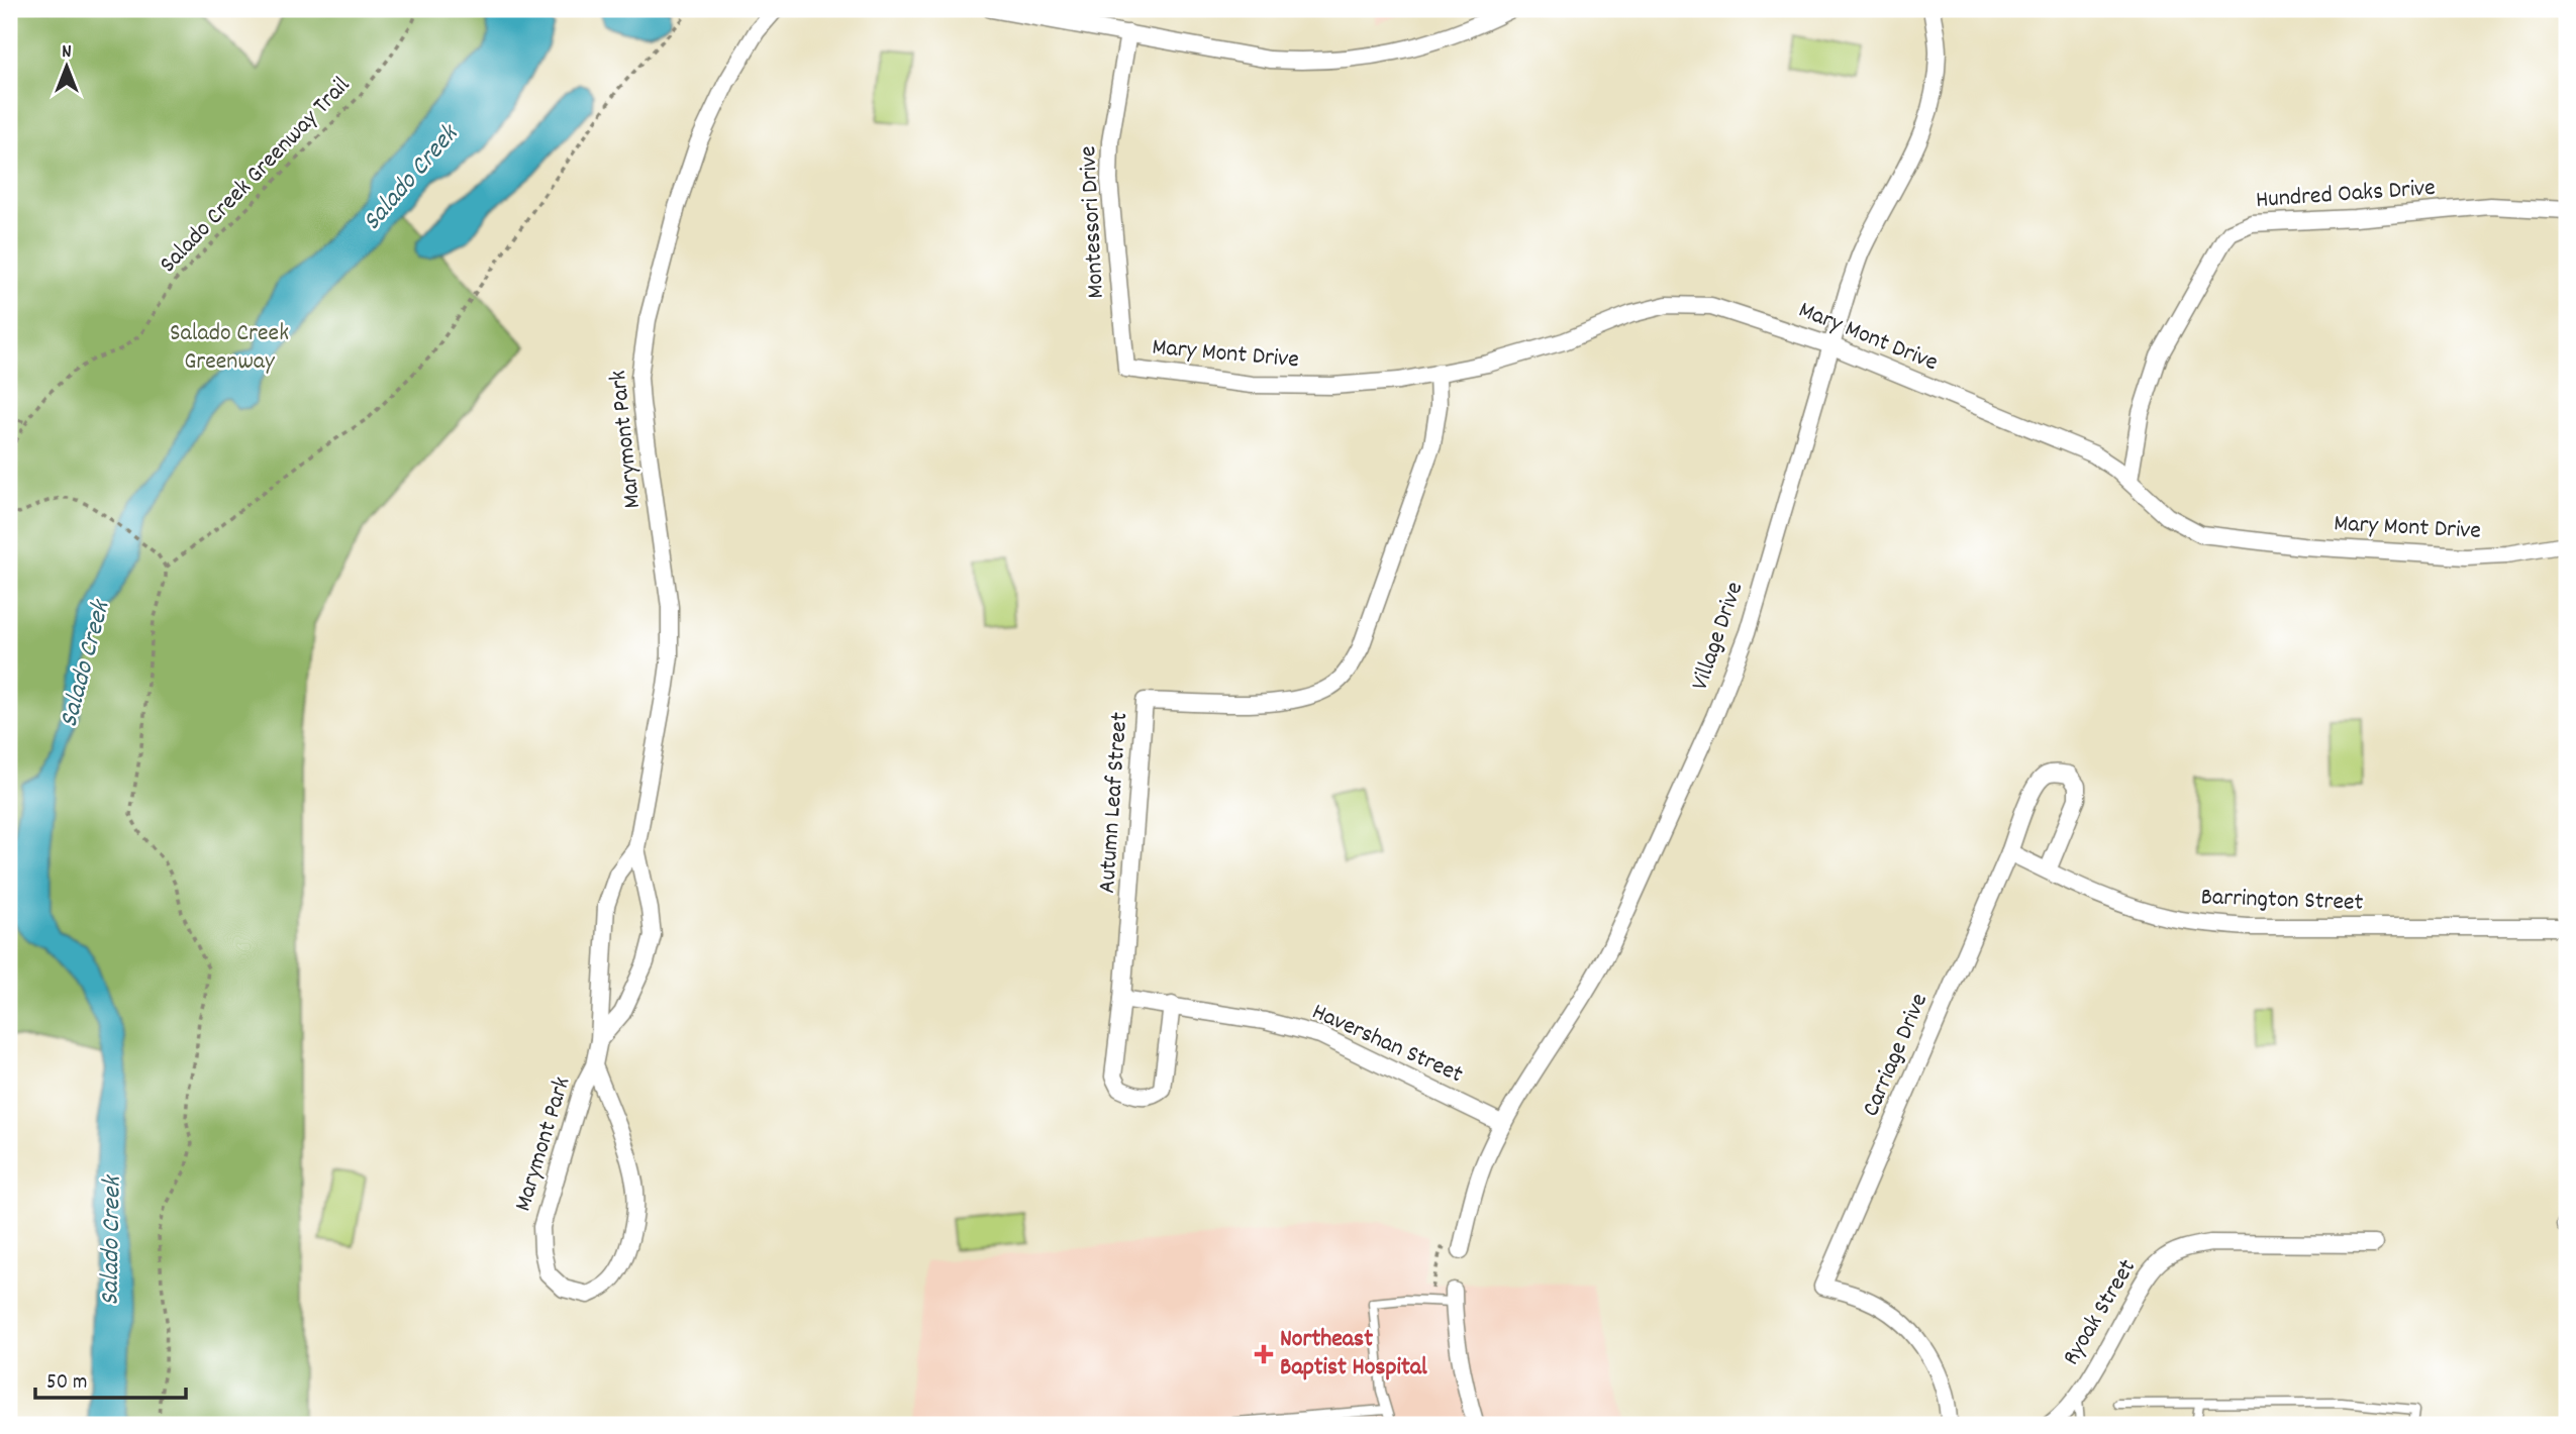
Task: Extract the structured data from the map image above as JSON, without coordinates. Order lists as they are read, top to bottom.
{
  "streets": {
    "street": [
      "Hundred Oaks Drive",
      "Montessori Drive",
      "Mary Mont Drive",
      "Marymont Park",
      "Village Drive",
      "Autumn Leaf Street",
      "Barrington Street",
      "Havershan Street",
      "Carriage Drive",
      "Ryoak Street"
    ],
    "path": ["Salado Creek Greenway Trail"]
  },
  "crossings": [
    ["Hundred Oaks Drive", "Mary Mont Drive"],
    ["Montessori Drive", "Mary Mont Drive"],
    ["Mary Mont Drive", "Village Drive"],
    ["Mary Mont Drive", "Autumn Leaf Street"],
    ["Village Drive", "Havershan Street"],
    ["Autumn Leaf Street", "Havershan Street"],
    ["Barrington Street", "Carriage Drive"]
  ],
  "water": ["Salado Creek"],
  "parks": ["Salado Creek Greenway"],
  "places": {
    "health": ["Northeast Baptist Hospital"]
  },
  "scale_bar": "50 m",
  "north": "top"
}
